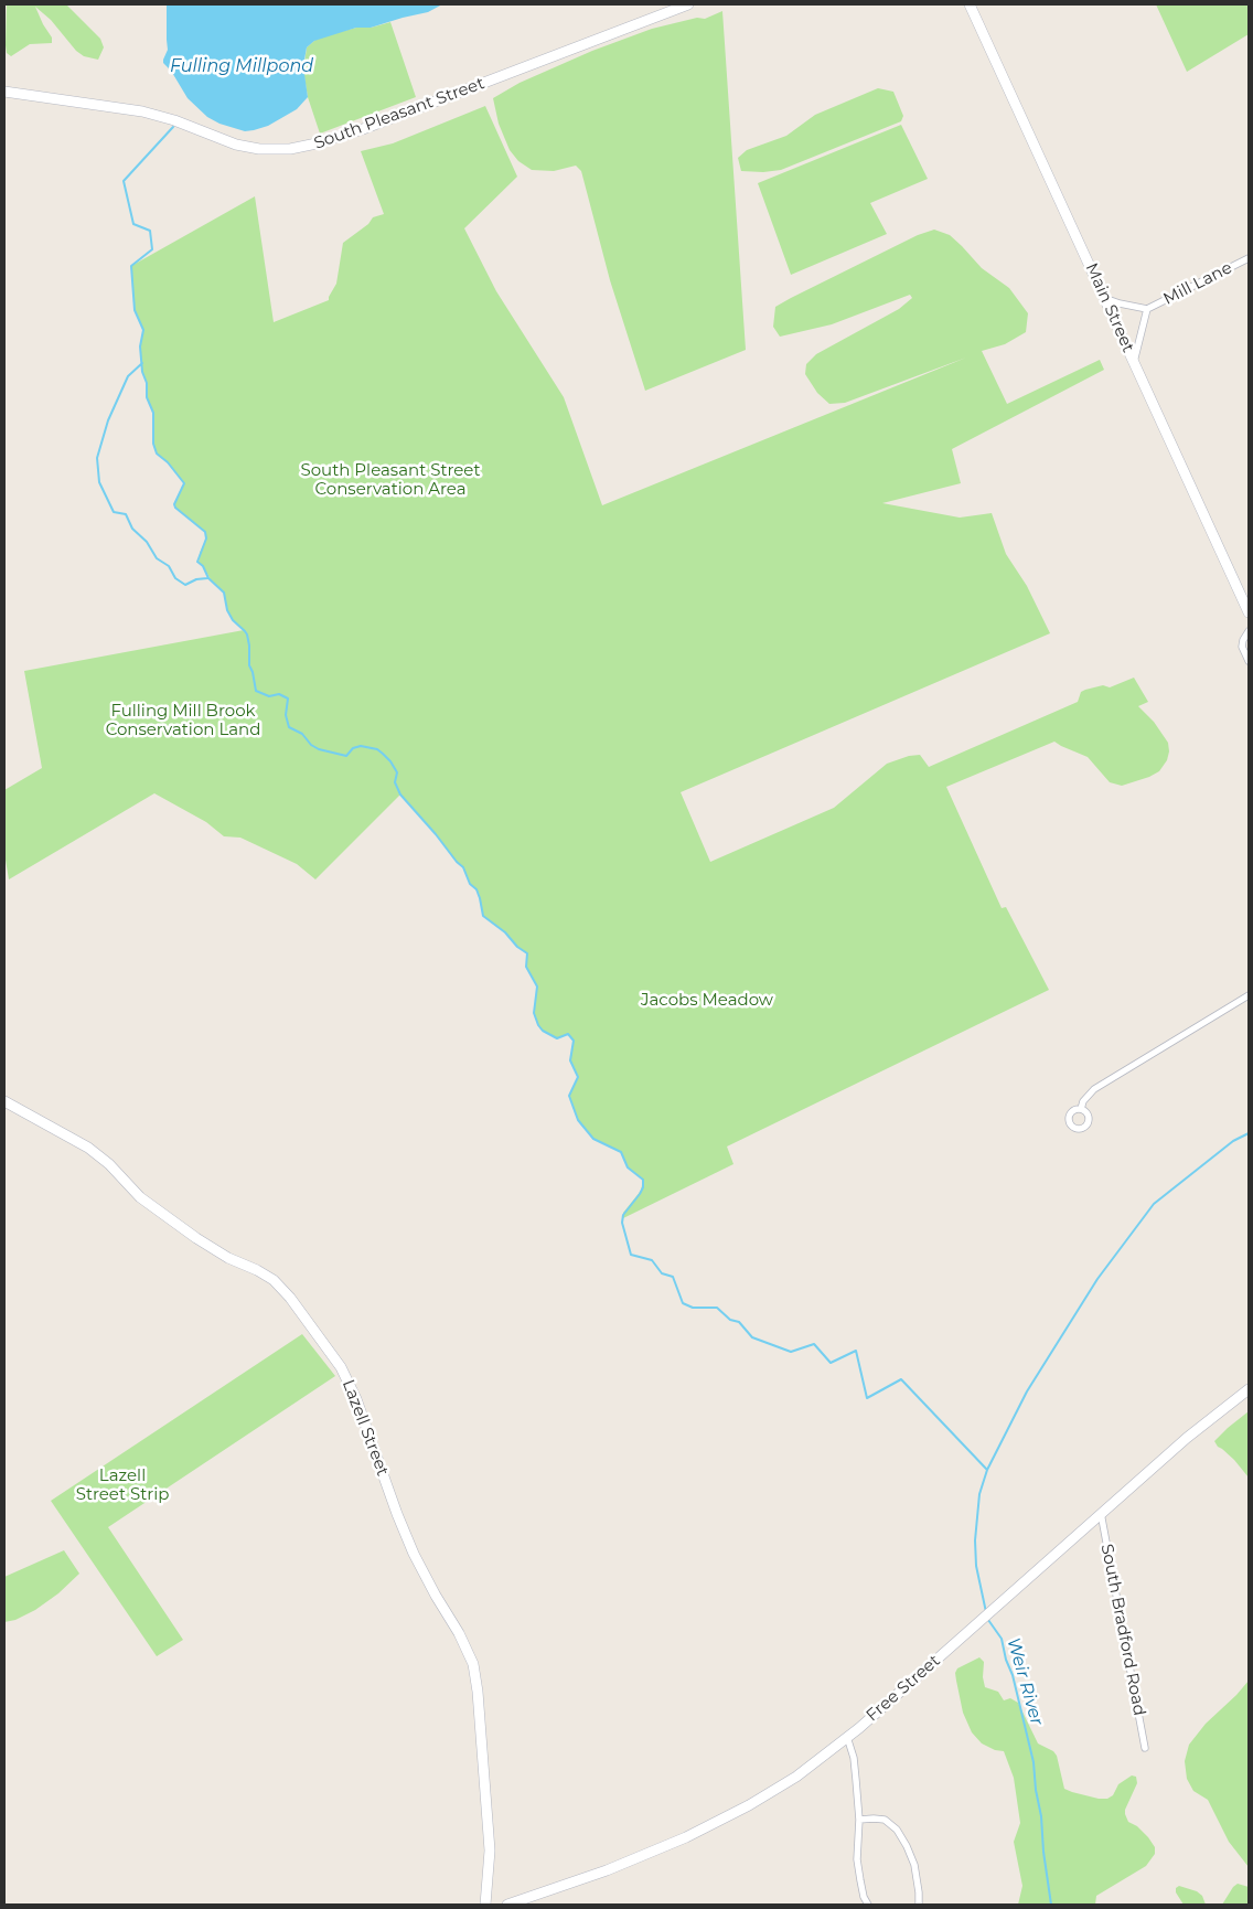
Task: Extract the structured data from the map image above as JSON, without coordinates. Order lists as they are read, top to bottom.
{
  "streets": {
    "street": [
      "South Pleasant Street",
      "Mill Lane",
      "Main Street",
      "Lazell Street",
      "South Bradford Road",
      "Free Street"
    ]
  },
  "crossings": [
    ["Mill Lane", "Main Street"],
    ["South Bradford Road", "Free Street"]
  ],
  "water": ["Fulling Millpond", "Weir River"],
  "parks": [
    "South Pleasant Street Conservation Area",
    "Fulling Mill Brook Conservation Land",
    "Jacobs Meadow",
    "Lazell Street Strip"
  ]
}
